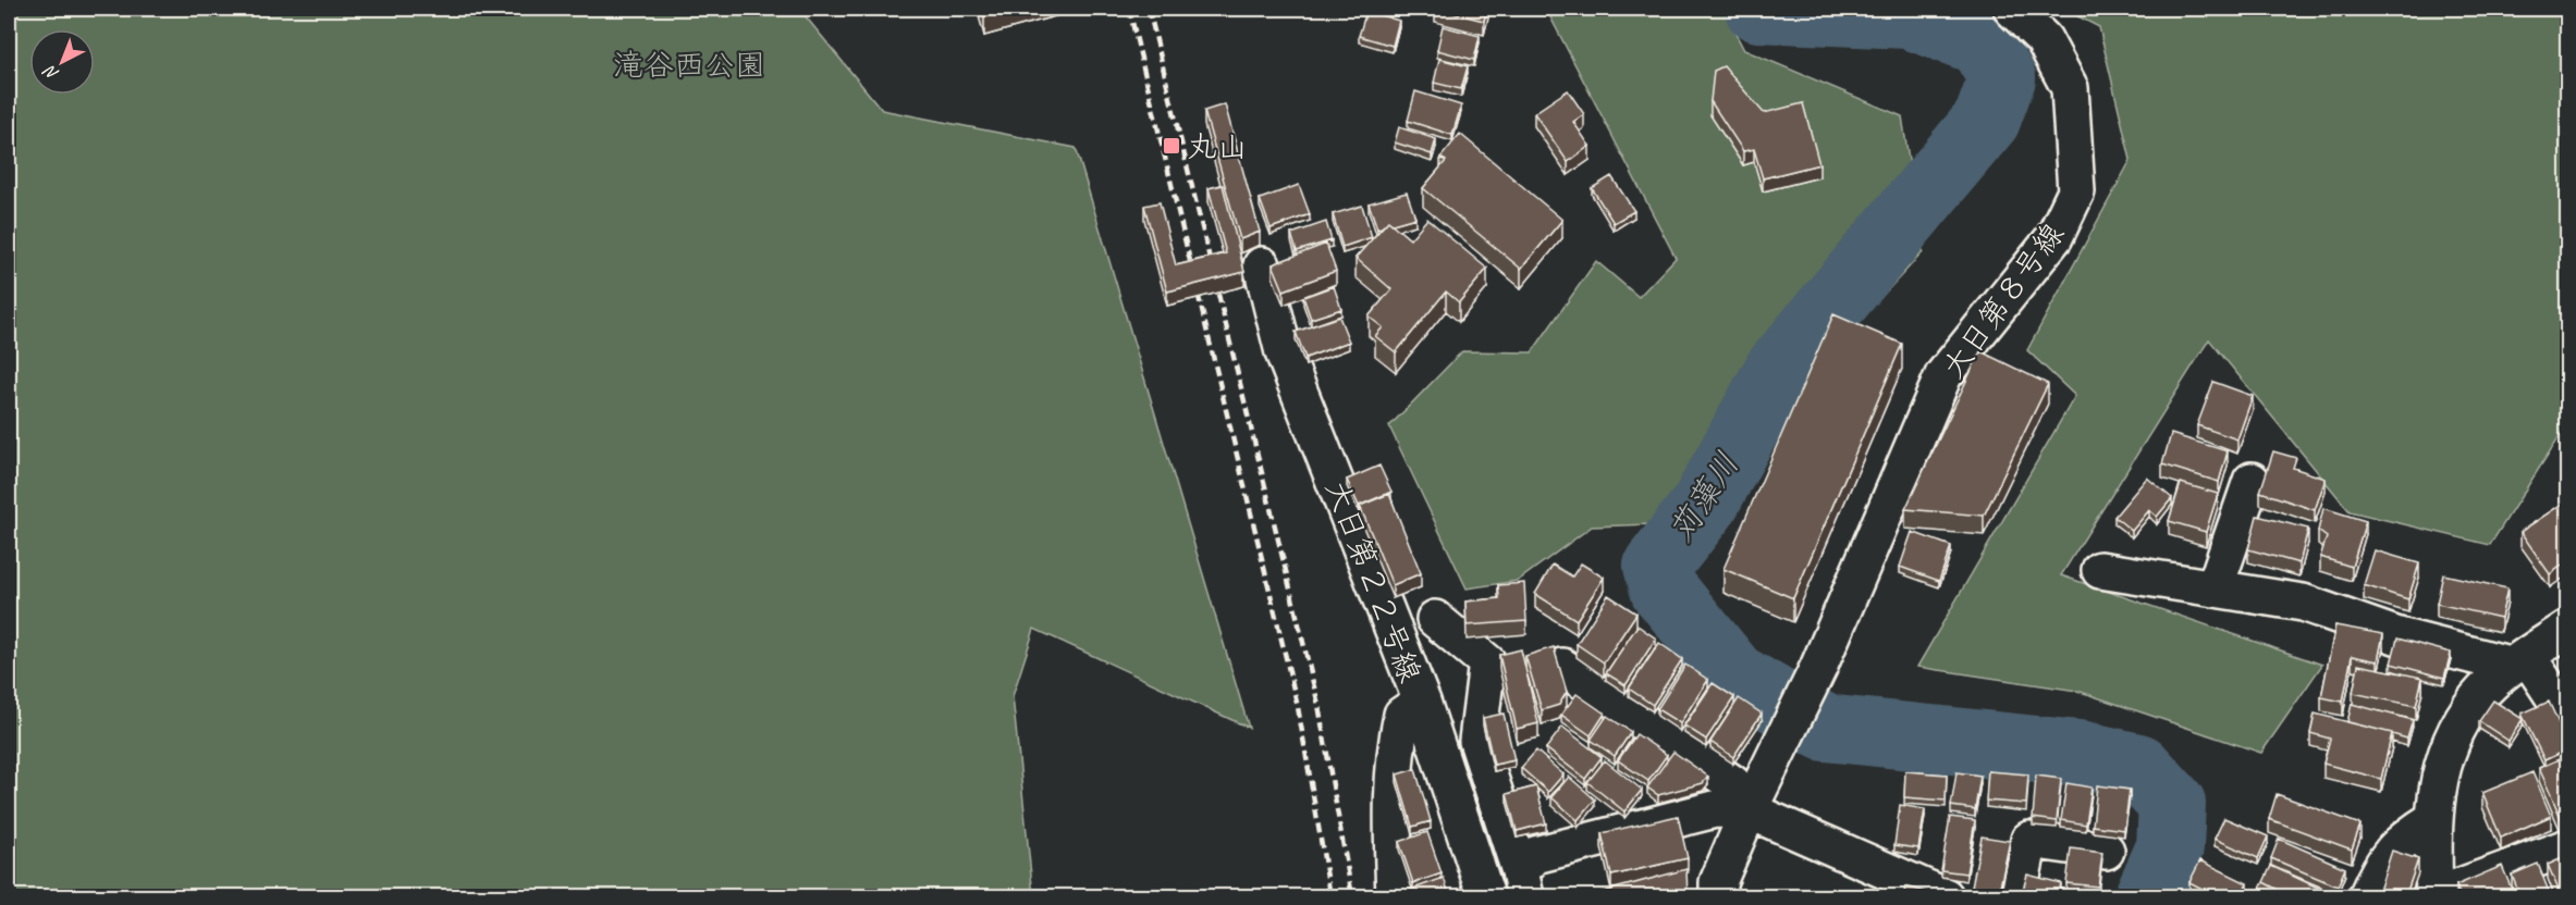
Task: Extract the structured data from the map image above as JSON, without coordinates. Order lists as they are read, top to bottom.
{
  "streets": {
    "street": ["大日第８号線", "大日第２２号線"]
  },
  "water": ["苅藻川"],
  "parks": ["滝谷西公園"],
  "places": {
    "transit": ["丸山"]
  },
  "north": "bottom left"
}
